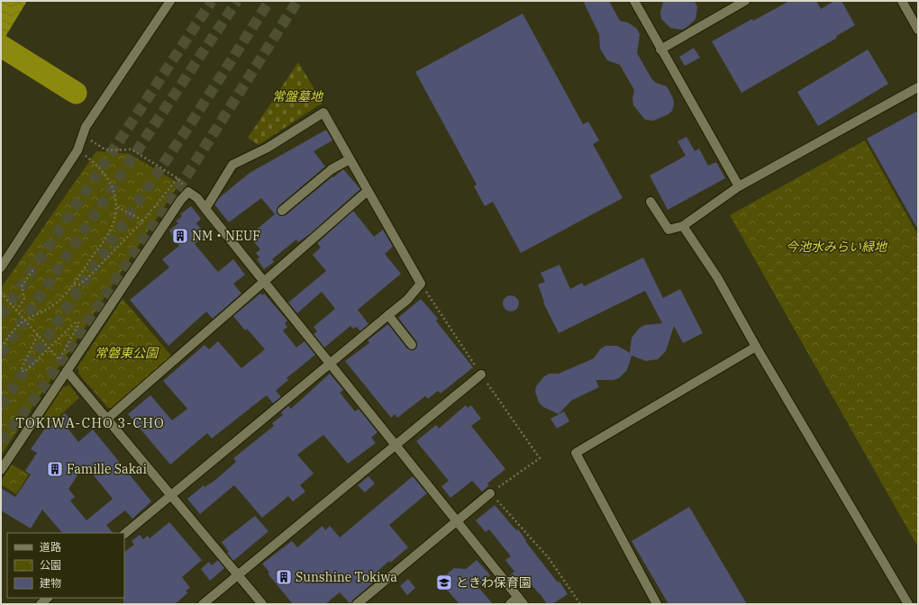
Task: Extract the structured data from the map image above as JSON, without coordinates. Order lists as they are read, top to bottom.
{
  "districts": ["TOKIWA-CHO 3-CHO"],
  "parks": ["常盤墓地", "今池水みらい緑地", "常磐東公園"],
  "places": {
    "building": ["NM・NEUF", "Famille Sakai", "Sunshine Tokiwa"],
    "school or university": ["ときわ保育園"]
  },
  "legend": ["道路", "公園", "建物"]
}
